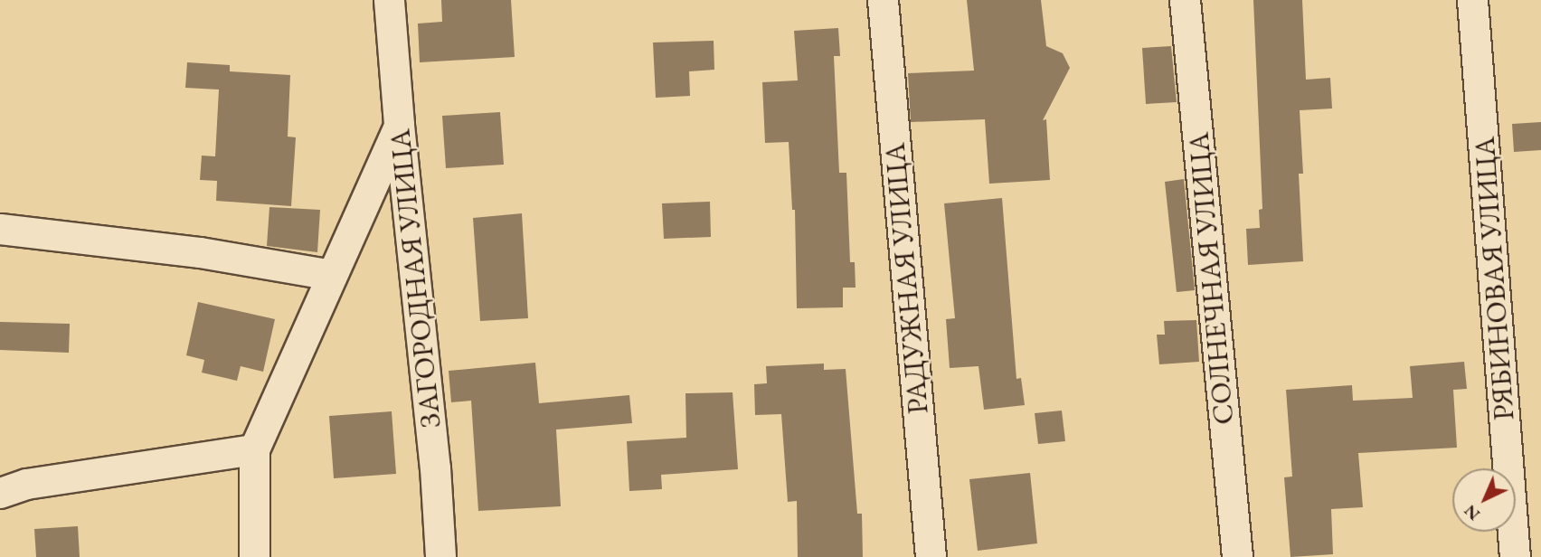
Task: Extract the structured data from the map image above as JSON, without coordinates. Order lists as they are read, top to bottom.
{
  "streets": {
    "street": [
      "ЗАГОРОДНАЯ УЛИЦА",
      "РАДУЖНАЯ УЛИЦА",
      "СОЛНЕЧНАЯ УЛИЦА",
      "РЯБИНОВАЯ УЛИЦА"
    ]
  },
  "north": "bottom left"
}
